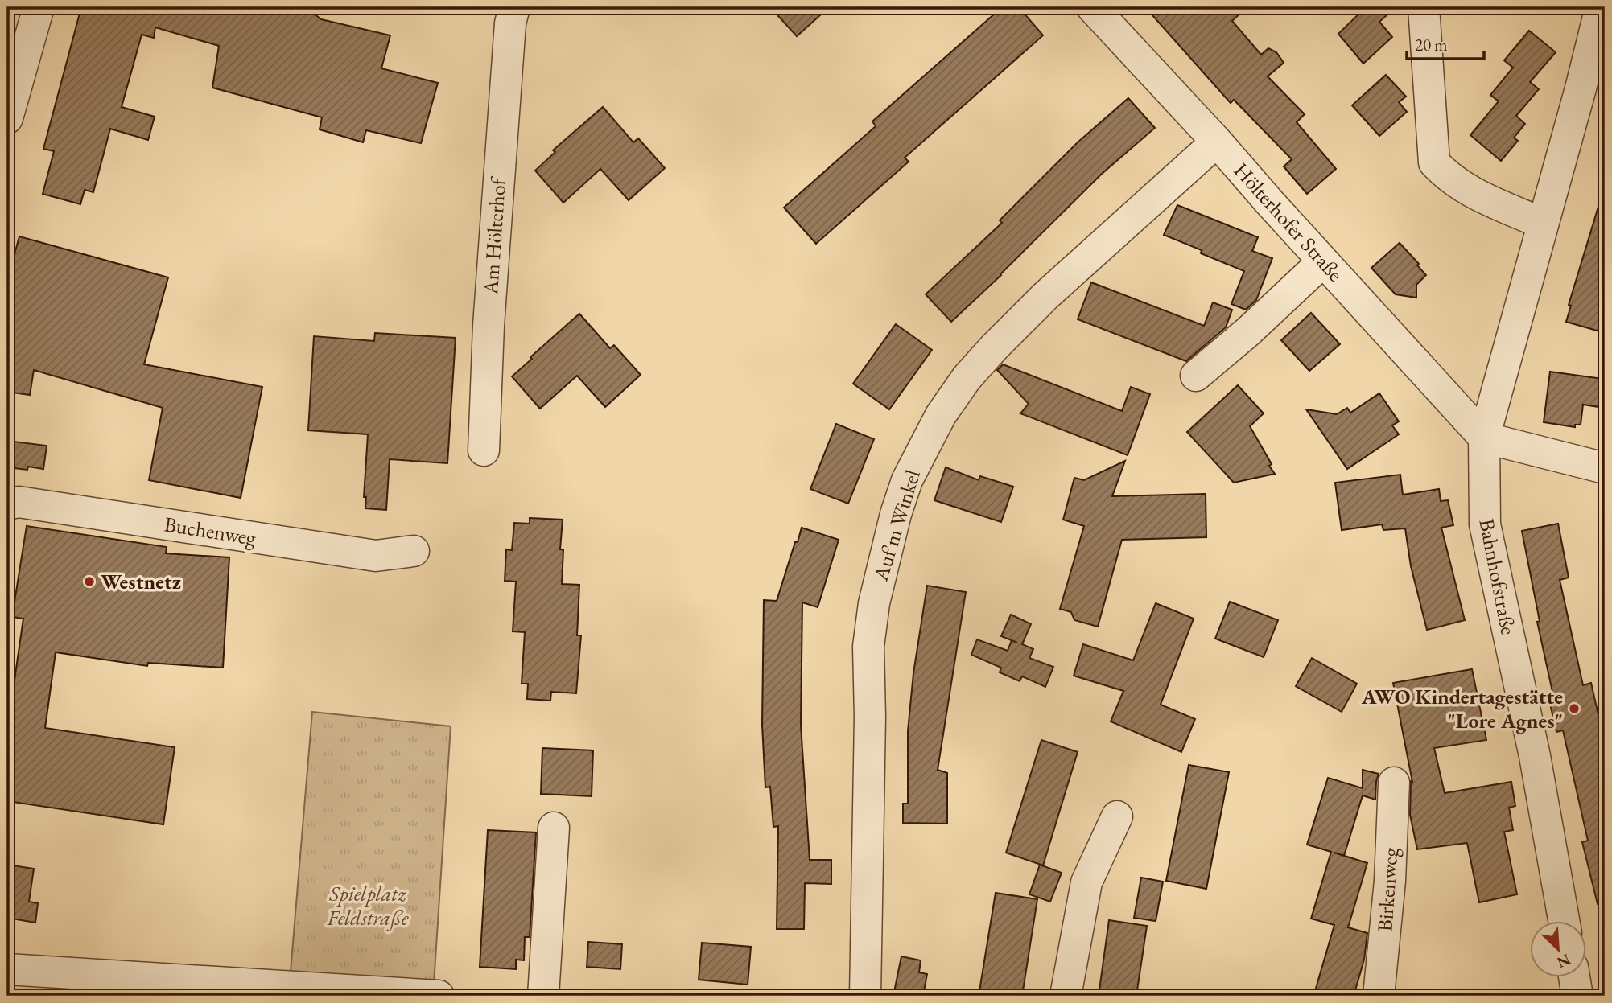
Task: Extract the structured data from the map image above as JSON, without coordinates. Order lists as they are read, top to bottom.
{
  "streets": {
    "street": [
      "Hölterhofer Straße",
      "Am Hölterhof",
      "Auf'm Winkel",
      "Buchenweg",
      "Bahnhofstraße",
      "Birkenweg"
    ]
  },
  "crossings": [
    ["Hölterhofer Straße", "Auf'm Winkel"],
    ["Hölterhofer Straße", "Bahnhofstraße"]
  ],
  "parks": ["Spielplatz Feldstraße"],
  "places": ["Westnetz", "AWO Kindertagestätte \"Lore Agnes\""],
  "scale_bar": "20 m",
  "north": "bottom right"
}
